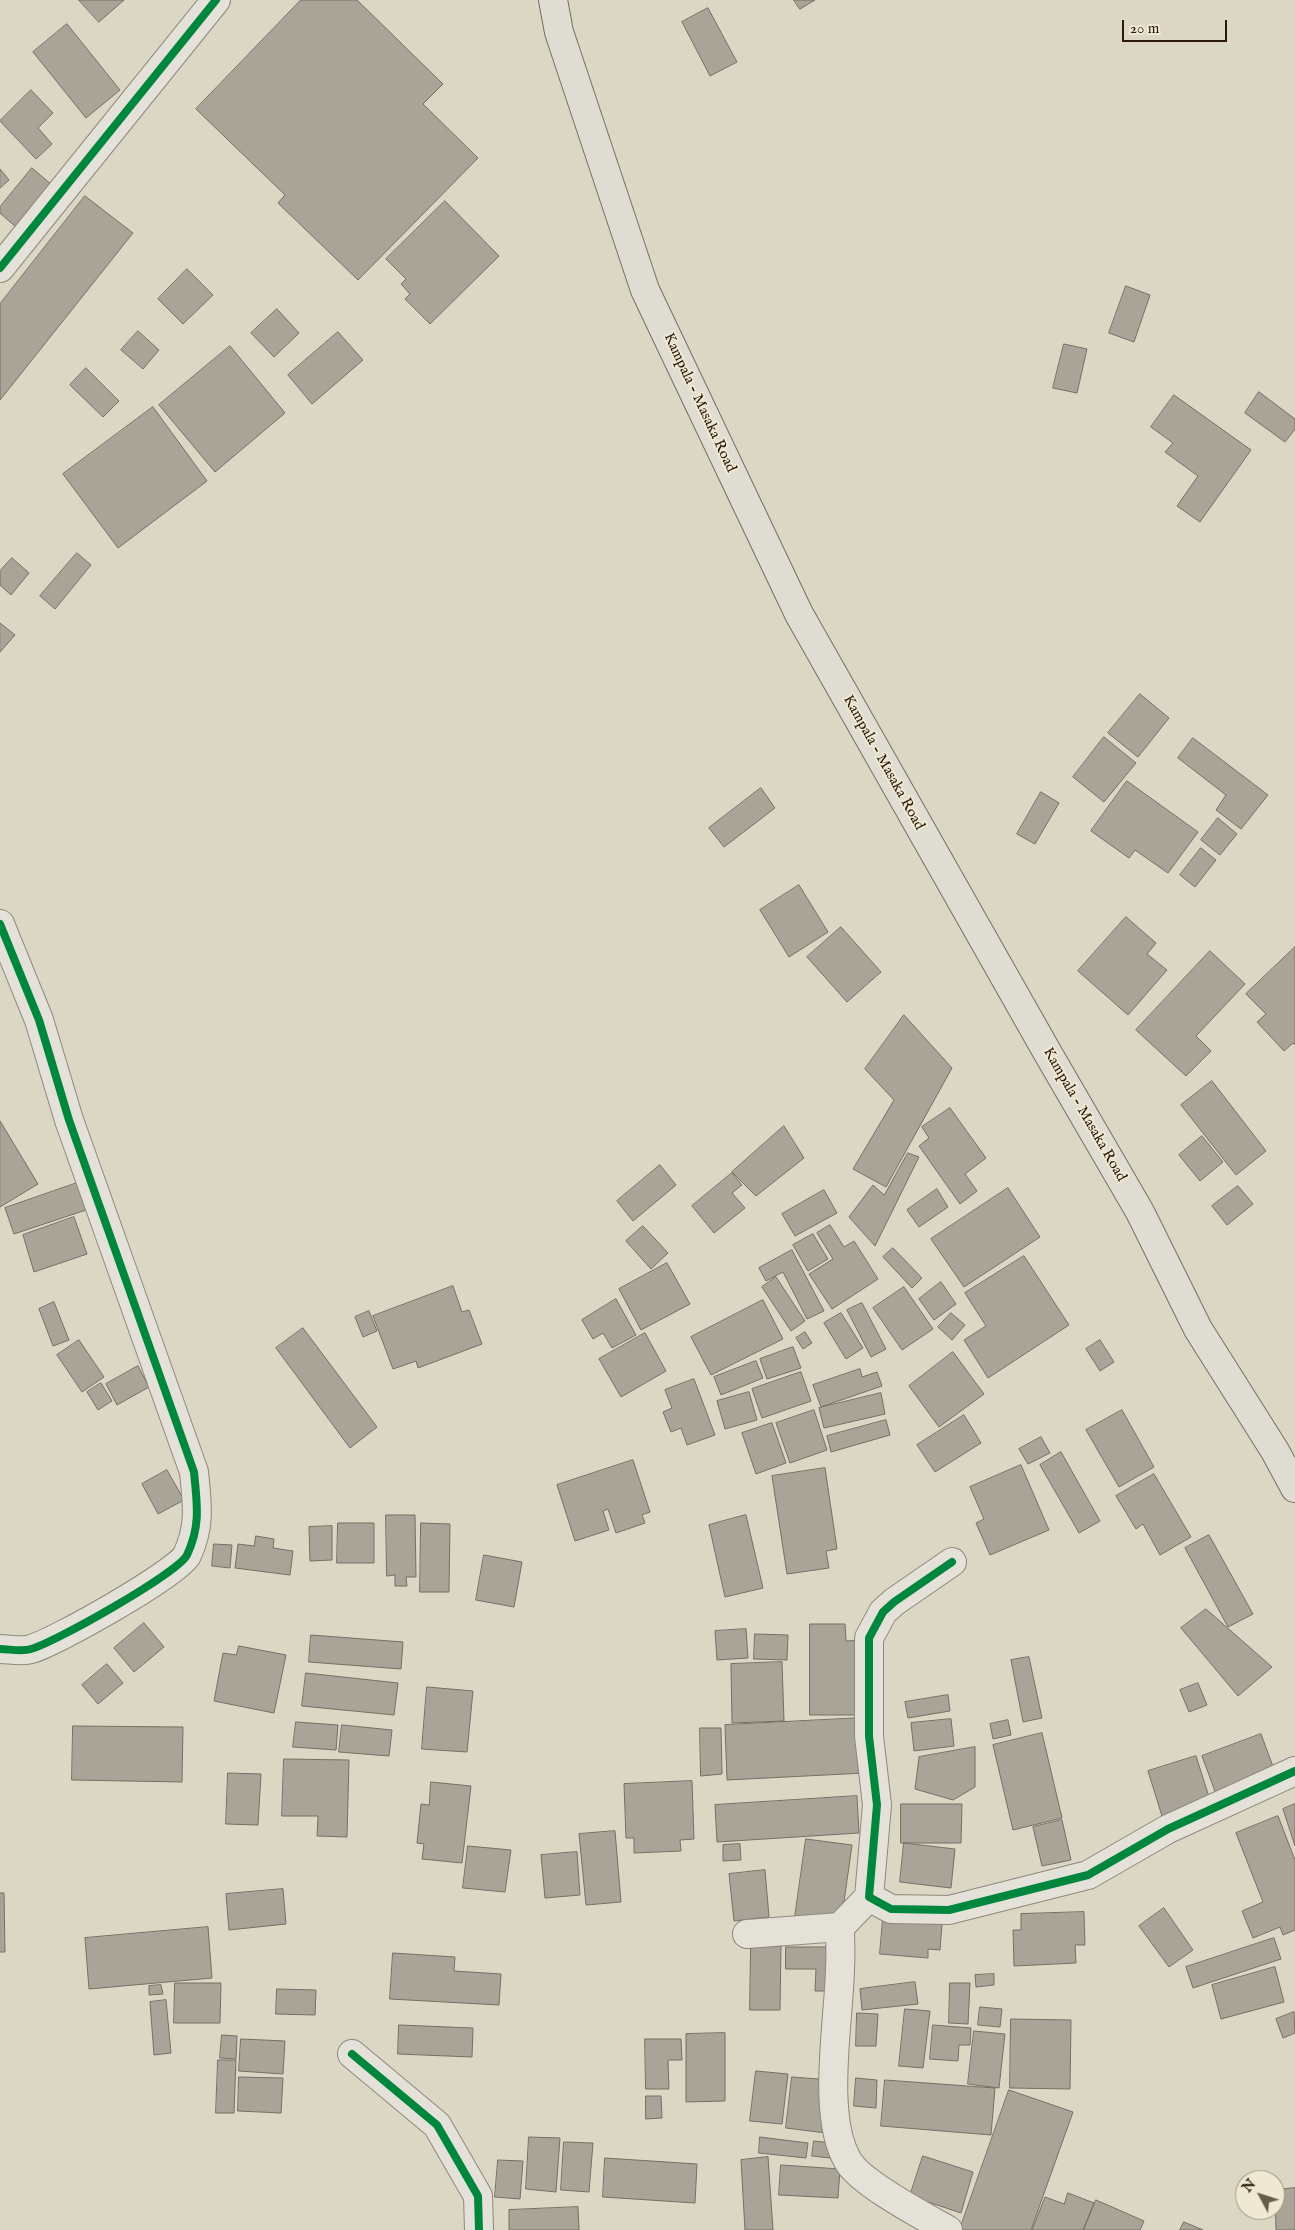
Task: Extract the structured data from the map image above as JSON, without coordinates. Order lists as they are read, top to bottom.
{
  "streets": {
    "main road": ["Kampala - Masaka Road"]
  },
  "scale_bar": "20 m",
  "north": "top left"
}
